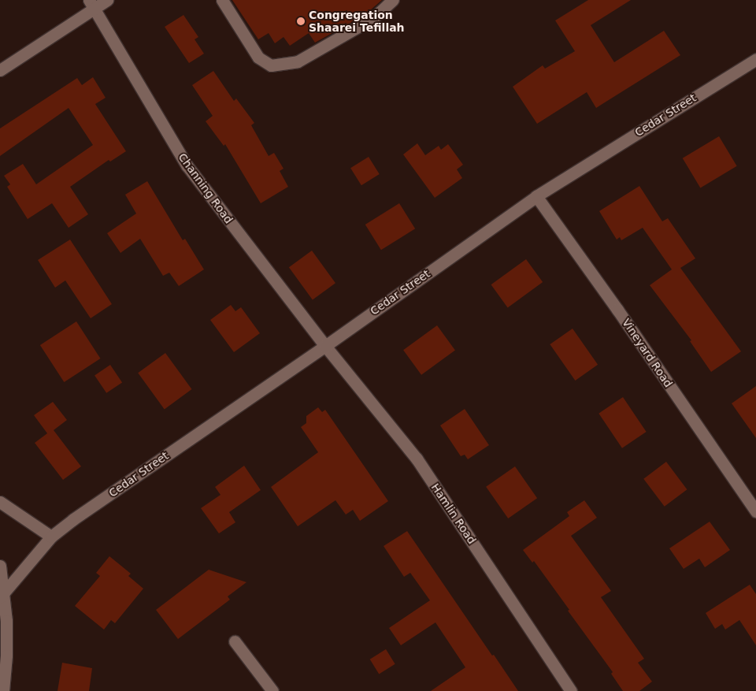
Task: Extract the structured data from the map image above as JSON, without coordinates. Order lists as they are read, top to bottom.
{
  "streets": {
    "street": [
      "Cedar Street",
      "Channing Road",
      "Vineyard Road",
      "Hamlin Road"
    ]
  },
  "crossings": [
    ["Cedar Street", "Channing Road"],
    ["Cedar Street", "Vineyard Road"],
    ["Cedar Street", "Hamlin Road"],
    ["Channing Road", "Hamlin Road"]
  ],
  "places": ["Congregation Shaarei Tefillah"]
}
